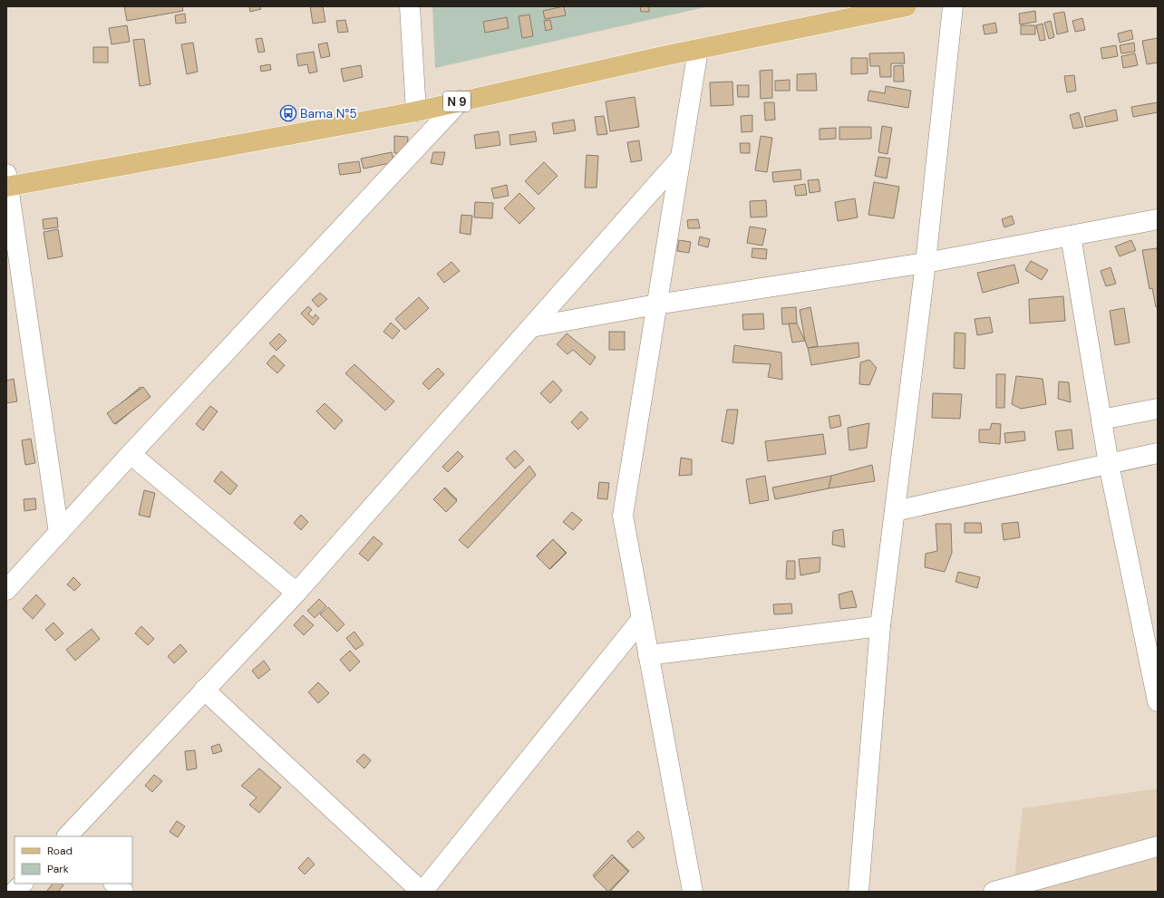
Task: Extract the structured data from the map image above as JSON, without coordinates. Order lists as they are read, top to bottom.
{
  "streets": {
    "main road": ["N 9"]
  },
  "places": {
    "bus stop": ["Bama N°5"]
  },
  "legend": ["Road", "Park"]
}
